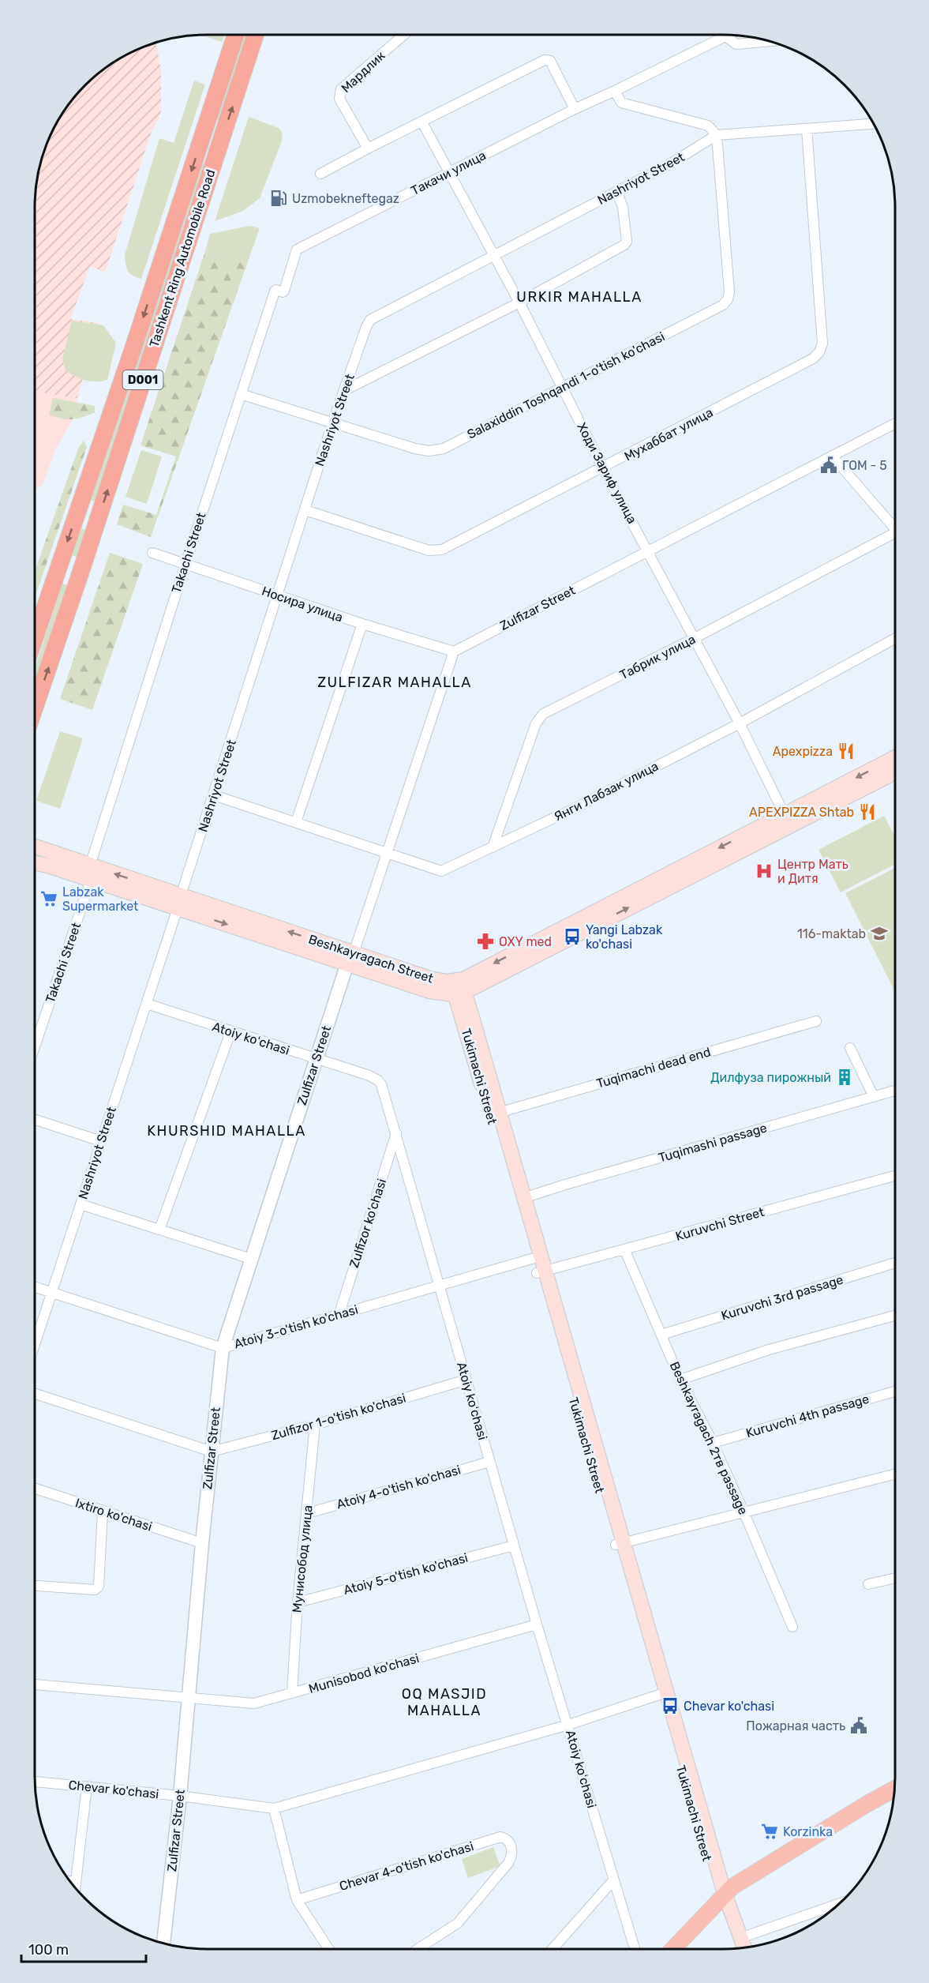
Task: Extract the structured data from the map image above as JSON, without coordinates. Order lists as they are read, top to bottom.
{
  "streets": {
    "highway": ["Tashkent Ring Automobile Road", "D001"],
    "main road": ["Beshkayragach Street", "Tukimachi Street"],
    "street": [
      "Мардлик",
      "Такачи улица",
      "Nashriyot Street",
      "Salaxiddin Toshqandi 1-o'tish ko'chasi",
      "Мухаббат улица",
      "Ходи Зариф улица",
      "Takachi Street",
      "Носира улица",
      "Zulfizar Street",
      "Табрик улица",
      "Янги Лабзак улица",
      "Atoiy koʻchasi",
      "Tuqimachi dead end",
      "Tuqimashi passage",
      "Zulfizor ko'chasi",
      "Kuruvchi Street",
      "Kuruvchi 3rd passage",
      "Atoiy 3-o'tish ko'chasi",
      "Kuruvchi 4th passage",
      "Zulfizor 1-o'tish ko'chasi",
      "Beshkayragach 2тв passage",
      "Atoiy 4-o'tish ko'chasi",
      "Ixtiro ko'chasi",
      "Мунисобод улица",
      "Atoiy 5-o'tish ko'chasi",
      "Munisobod ko'chasi",
      "Chevar ko'chasi",
      "Chevar 4-o'tish ko'chasi"
    ]
  },
  "crossings": [
    ["Такачи улица", "Ходи Зариф улица"],
    ["Такачи улица", "Takachi Street"],
    ["Nashriyot Street", "Salaxiddin Toshqandi 1-o'tish ko'chasi"],
    ["Nashriyot Street", "Мухаббат улица"],
    ["Nashriyot Street", "Ходи Зариф улица"],
    ["Nashriyot Street", "Носира улица"],
    ["Nashriyot Street", "Янги Лабзак улица"],
    ["Nashriyot Street", "Beshkayragach Street"],
    ["Nashriyot Street", "Atoiy koʻchasi"],
    ["Nashriyot Street", "Atoiy 3-o'tish ko'chasi"],
    ["Salaxiddin Toshqandi 1-o'tish ko'chasi", "Ходи Зариф улица"],
    ["Salaxiddin Toshqandi 1-o'tish ko'chasi", "Takachi Street"],
    ["Мухаббат улица", "Ходи Зариф улица"],
    ["Ходи Зариф улица", "Zulfizar Street"],
    ["Ходи Зариф улица", "Табрик улица"],
    ["Ходи Зариф улица", "Янги Лабзак улица"],
    ["Takachi Street", "Носира улица"],
    ["Takachi Street", "Beshkayragach Street"],
    ["Носира улица", "Zulfizar Street"],
    ["Zulfizar Street", "Янги Лабзак улица"],
    ["Zulfizar Street", "Beshkayragach Street"],
    ["Zulfizar Street", "Atoiy koʻchasi"],
    ["Zulfizar Street", "Atoiy 3-o'tish ko'chasi"],
    ["Zulfizar Street", "Zulfizor 1-o'tish ko'chasi"],
    ["Zulfizar Street", "Ixtiro ko'chasi"],
    ["Zulfizar Street", "Munisobod ko'chasi"],
    ["Zulfizar Street", "Chevar ko'chasi"],
    ["Табрик улица", "Янги Лабзак улица"],
    ["Beshkayragach Street", "Tukimachi Street"],
    ["Atoiy koʻchasi", "Zulfizor ko'chasi"],
    ["Atoiy koʻchasi", "Atoiy 3-o'tish ko'chasi"],
    ["Atoiy koʻchasi", "Zulfizor 1-o'tish ko'chasi"],
    ["Atoiy koʻchasi", "Atoiy 4-o'tish ko'chasi"],
    ["Atoiy koʻchasi", "Atoiy 5-o'tish ko'chasi"],
    ["Atoiy koʻchasi", "Munisobod ko'chasi"],
    ["Atoiy koʻchasi", "Chevar ko'chasi"],
    ["Tuqimachi dead end", "Tukimachi Street"],
    ["Tukimachi Street", "Tuqimashi passage"],
    ["Tukimachi Street", "Kuruvchi Street"],
    ["Tukimachi Street", "Atoiy 3-o'tish ko'chasi"],
    ["Tukimachi Street", "Chevar ko'chasi"],
    ["Zulfizor ko'chasi", "Atoiy 3-o'tish ko'chasi"],
    ["Kuruvchi Street", "Beshkayragach 2тв passage"],
    ["Kuruvchi 3rd passage", "Beshkayragach 2тв passage"],
    ["Kuruvchi 4th passage", "Beshkayragach 2тв passage"],
    ["Zulfizor 1-o'tish ko'chasi", "Мунисобод улица"],
    ["Atoiy 4-o'tish ko'chasi", "Мунисобод улица"],
    ["Мунисобод улица", "Atoiy 5-o'tish ko'chasi"],
    ["Мунисобод улица", "Munisobod ko'chasi"]
  ],
  "districts": [
    "URKIR MAHALLA",
    "ZULFIZAR MAHALLA",
    "KHURSHID MAHALLA",
    "ОQ MASJID MAHALLA"
  ],
  "places": {
    "fuel station": ["Uzmobekneftegaz"],
    "public building": ["ГОМ - 5", "Пожарная часть"],
    "restaurant": ["Apexpizza", "APEXPIZZA Shtab"],
    "hospital": ["Центр Мать и Дитя"],
    "supermarket": ["Labzak Supermarket", "Korzinka"],
    "school or university": ["116-maktab"],
    "bus stop": ["Yangi Labzak ko'chasi", "Chevar ko'chasi"],
    "pharmacy": ["OXY med"],
    "building": ["Дилфуза пирожный"]
  },
  "scale_bar": "100 m"
}
